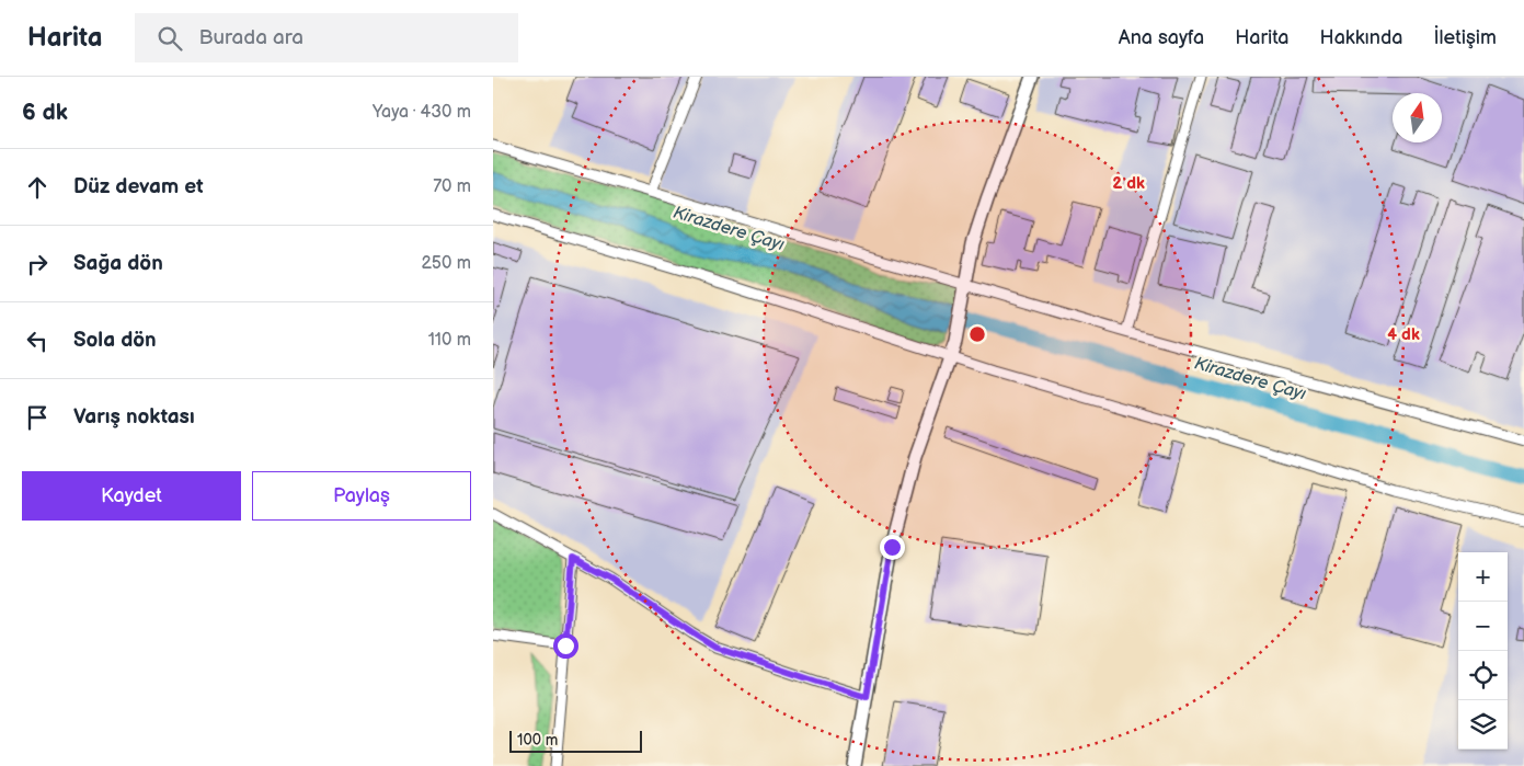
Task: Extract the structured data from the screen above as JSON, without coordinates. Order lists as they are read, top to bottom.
{
  "water": ["Kirazdere Çayı"],
  "scale_bar": "100 m",
  "north": "top",
  "page": {
    "header": "Harita",
    "search": "Burada ara",
    "nav": [
      "Ana sayfa",
      "Harita",
      "Hakkında",
      "İletişim"
    ],
    "heading": ["6 dk", "Yaya · 430 m"],
    "list": [
      ["Düz devam et", "70 m"],
      ["Sağa dön", "250 m"],
      ["Sola dön", "110 m"],
      "Varış noktası"
    ],
    "buttons": ["Kaydet", "Paylaş"],
    "map_buttons": ["+", "−"],
    "scale": "100 m"
  },
  "rings": ["2 dk", "4 dk"]
}
